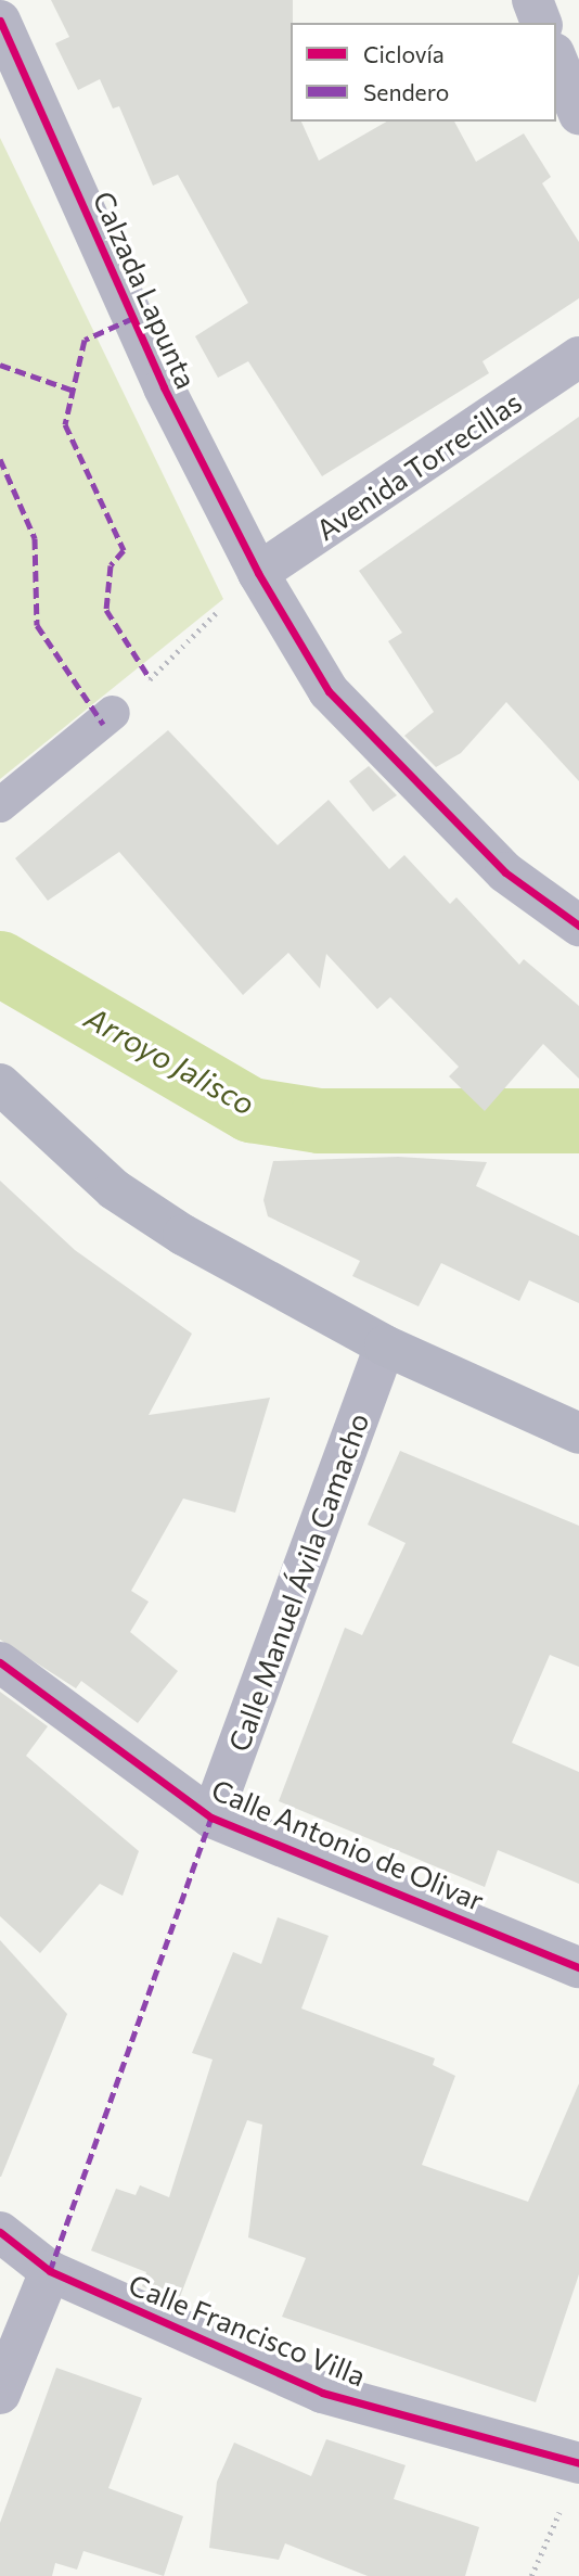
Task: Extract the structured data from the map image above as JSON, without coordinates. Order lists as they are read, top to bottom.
{
  "streets": {
    "street": [
      "Calzada Lapunta",
      "Avenida Torrecillas",
      "Calle Manuel Ávila Camacho",
      "Calle Antonio de Olivar",
      "Calle Francisco Villa"
    ]
  },
  "crossings": [
    ["Calzada Lapunta", "Avenida Torrecillas"],
    ["Calle Manuel Ávila Camacho", "Calle Antonio de Olivar"]
  ],
  "water": ["Arroyo Jalisco"],
  "legend": ["Ciclovía", "Sendero"]
}
